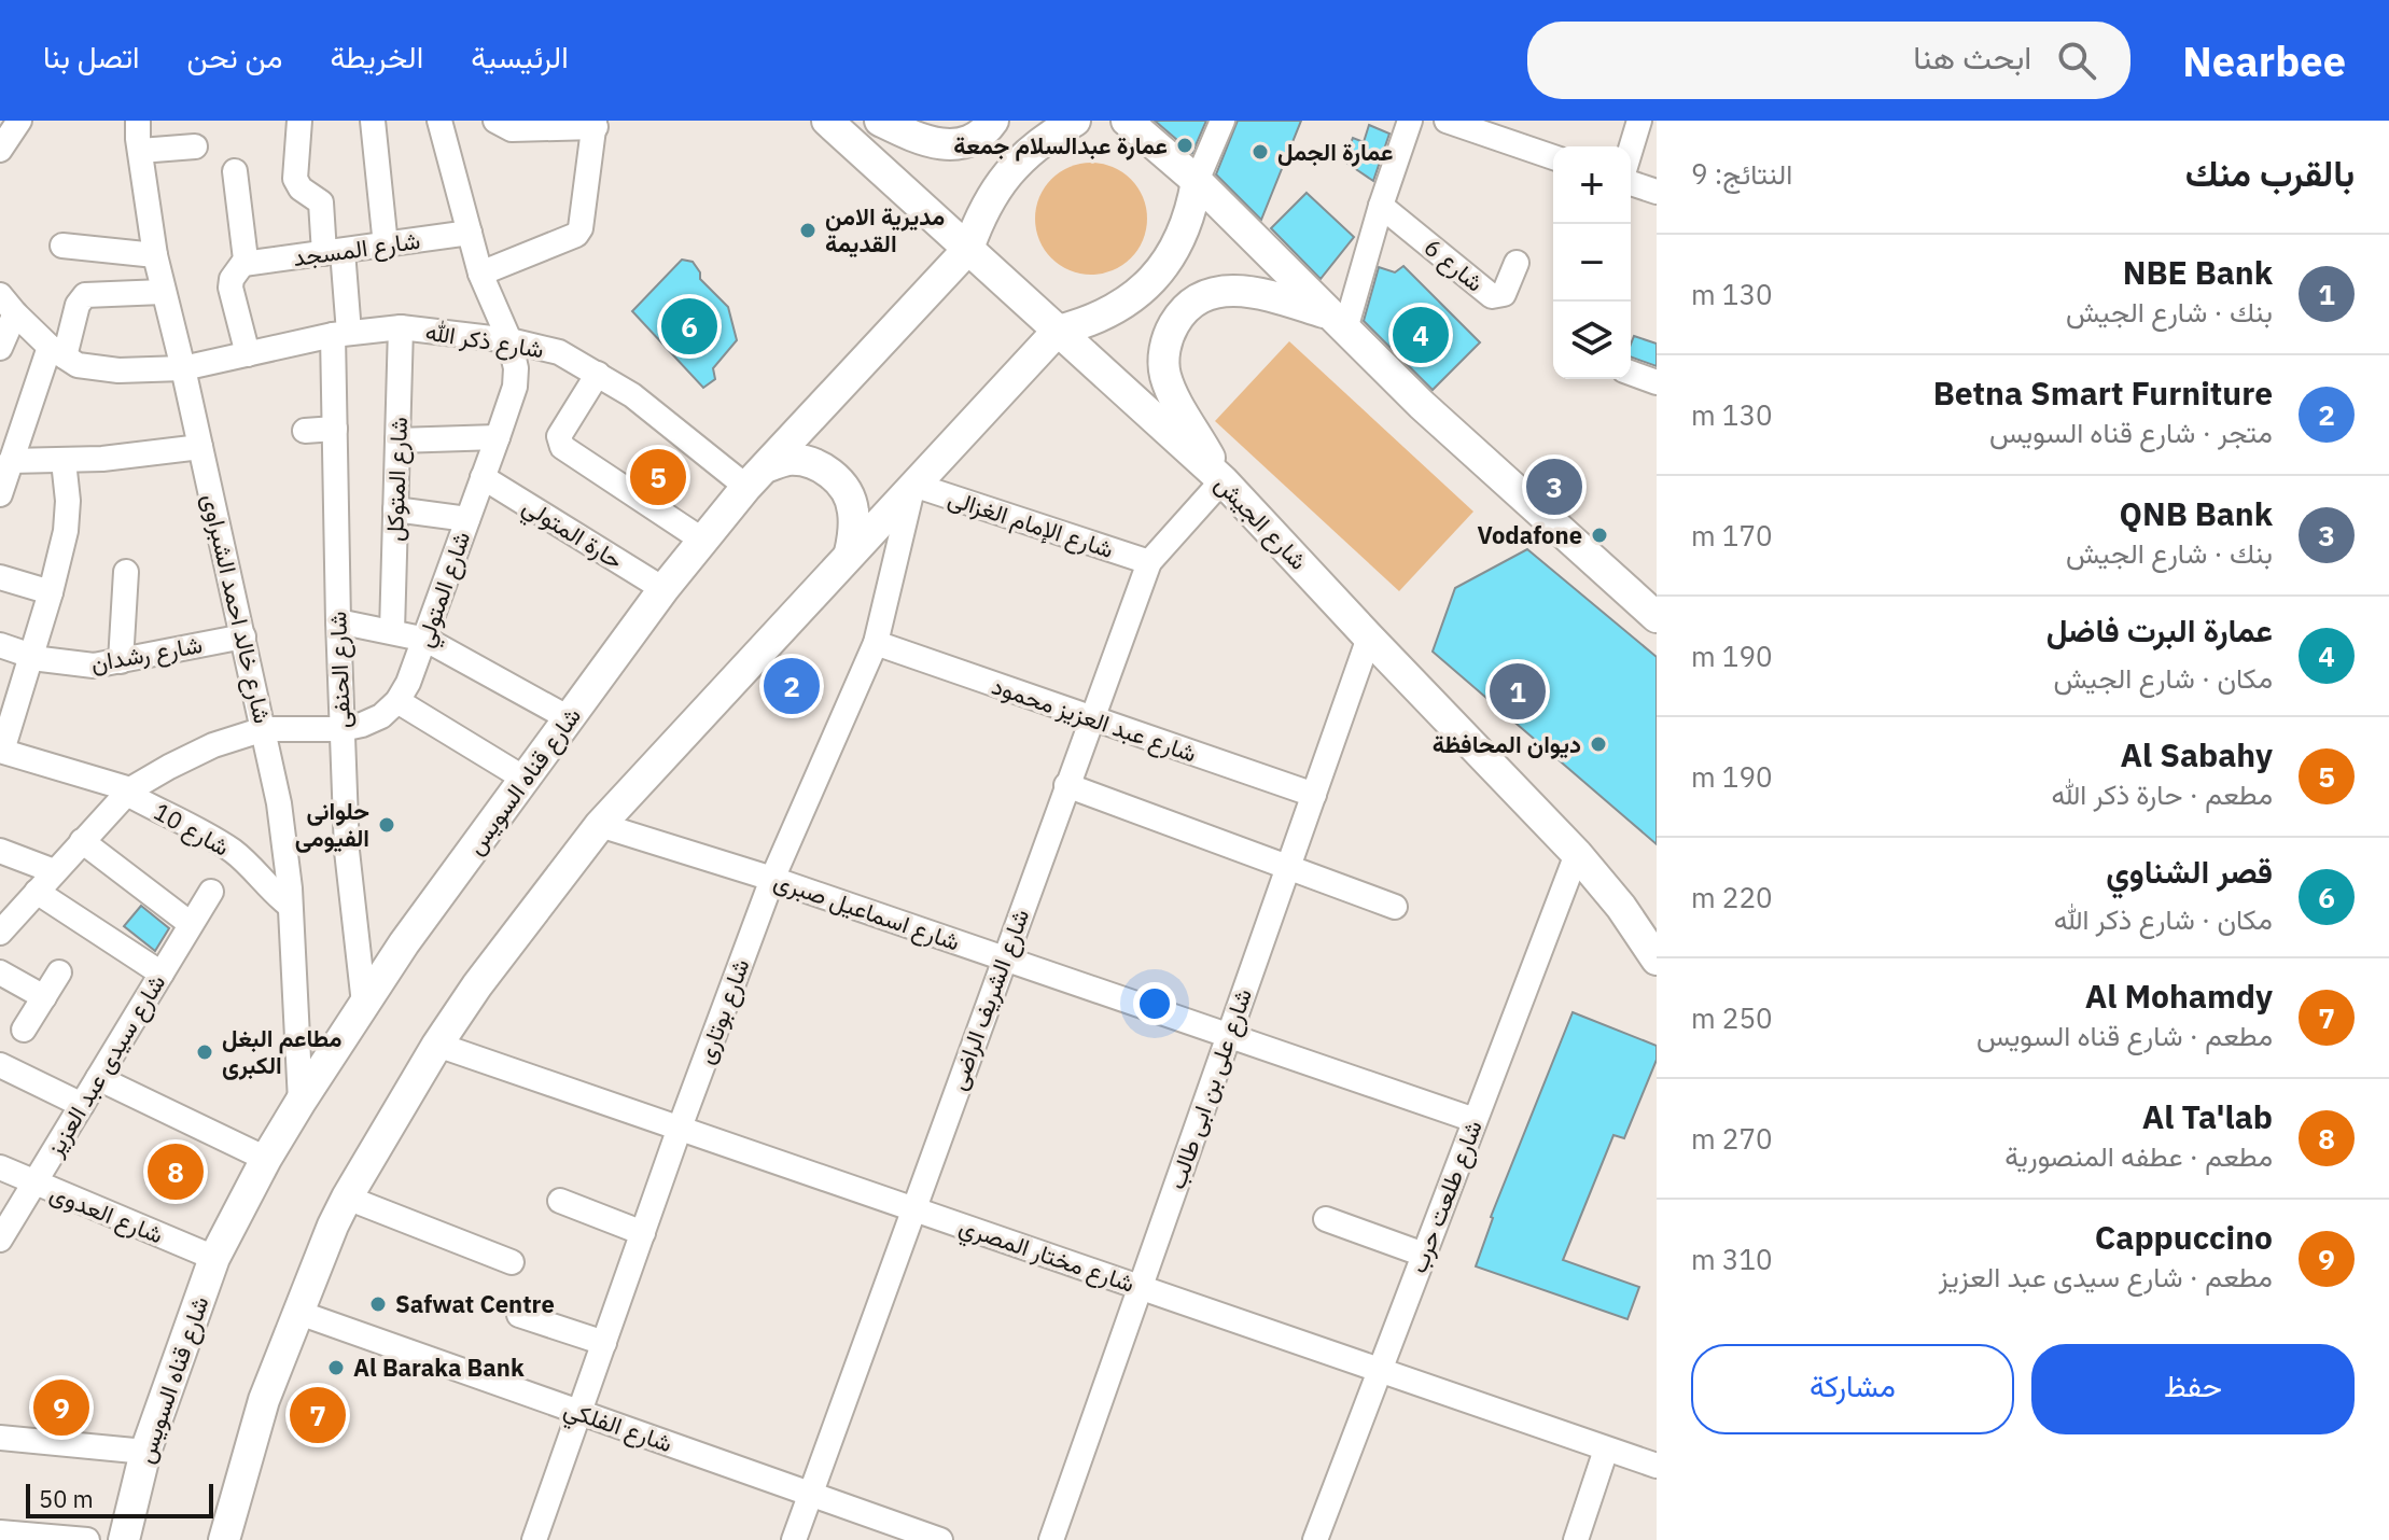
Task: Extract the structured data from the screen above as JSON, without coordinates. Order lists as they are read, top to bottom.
{
  "streets": {
    "main road": ["شارع الجيش", "شارع قناه السويس"],
    "street": [
      "شارع المسجد",
      "شارع 6",
      "شارع ذكر الله",
      "شارع المتوكل",
      "شارع الإمام الغزالى",
      "حارة المتولي",
      "شارع المتولي",
      "شارع خالد احمد الشبراوى",
      "شارع رشدان",
      "شارع الحنفى",
      "شارع عبد العزيز محمود",
      "شارع 10",
      "شارع اسماعيل صبرى",
      "شارع الشريف الراضى",
      "شارع بوتارى",
      "شارع سيدى عبد العزيز",
      "شارع على بن ابى طالب",
      "شارع طلعت حرب",
      "شارع العدوى",
      "شارع مختار المصري",
      "شارع الفلكي"
    ]
  },
  "crossings": [
    ["شارع المسجد", "شارع المتولي"],
    ["شارع المسجد", "شارع الحنفى"],
    ["شارع ذكر الله", "شارع المتوكل"],
    ["شارع ذكر الله", "شارع المتولي"],
    ["شارع ذكر الله", "شارع خالد احمد الشبراوى"],
    ["شارع ذكر الله", "شارع الحنفى"],
    ["شارع ذكر الله", "شارع قناه السويس"],
    ["شارع الجيش", "شارع قناه السويس"],
    ["شارع الجيش", "شارع الشريف الراضى"],
    ["شارع الجيش", "شارع على بن ابى طالب"],
    ["شارع الجيش", "شارع طلعت حرب"],
    ["شارع الإمام الغزالى", "شارع الشريف الراضى"],
    ["شارع الإمام الغزالى", "شارع بوتارى"],
    ["حارة المتولي", "شارع المتولي"],
    ["حارة المتولي", "شارع قناه السويس"],
    ["شارع المتولي", "شارع خالد احمد الشبراوى"],
    ["شارع المتولي", "شارع الحنفى"],
    ["شارع المتولي", "شارع 10"],
    ["شارع خالد احمد الشبراوى", "شارع رشدان"],
    ["شارع خالد احمد الشبراوى", "شارع قناه السويس"],
    ["شارع خالد احمد الشبراوى", "شارع 10"],
    ["شارع الحنفى", "شارع قناه السويس"],
    ["شارع عبد العزيز محمود", "شارع الشريف الراضى"],
    ["شارع عبد العزيز محمود", "شارع بوتارى"],
    ["شارع عبد العزيز محمود", "شارع على بن ابى طالب"],
    ["شارع قناه السويس", "شارع العدوى"],
    ["شارع اسماعيل صبرى", "شارع الشريف الراضى"],
    ["شارع اسماعيل صبرى", "شارع بوتارى"],
    ["شارع اسماعيل صبرى", "شارع على بن ابى طالب"],
    ["شارع اسماعيل صبرى", "شارع طلعت حرب"],
    ["شارع الشريف الراضى", "شارع مختار المصري"],
    ["شارع الشريف الراضى", "شارع الفلكي"],
    ["شارع بوتارى", "شارع مختار المصري"],
    ["شارع بوتارى", "شارع الفلكي"],
    ["شارع سيدى عبد العزيز", "شارع العدوى"],
    ["شارع على بن ابى طالب", "شارع مختار المصري"],
    ["شارع طلعت حرب", "شارع مختار المصري"]
  ],
  "places": [
    "عمارة عبدالسلام جمعة",
    "عمارة الجمل",
    "مديرية الامن القديمة",
    "Vodafone",
    "ديوان المحافظة",
    "حلوانى الفيومى",
    "مطاعم البغل الكبرى",
    "Safwat Centre",
    "Al Baraka Bank"
  ],
  "scale_bar": "50 m",
  "page": {
    "header": "Nearbee",
    "search": "ابحث هنا",
    "nav": [
      "الرئيسية",
      "الخريطة",
      "من نحن",
      "اتصل بنا"
    ],
    "heading": ["بالقرب منك", "النتائج: 9"],
    "map_buttons": ["+", "−"],
    "list": [
      {
        "mark": "1",
        "name": "NBE Bank",
        "note": "بنك · شارع الجيش",
        "value": "130 m"
      },
      {
        "mark": "2",
        "name": "Betna Smart Furniture",
        "note": "متجر · شارع قناه السويس",
        "value": "130 m"
      },
      {
        "mark": "3",
        "name": "QNB Bank",
        "note": "بنك · شارع الجيش",
        "value": "170 m"
      },
      {
        "mark": "4",
        "name": "عمارة البرت فاضل",
        "note": "مكان · شارع الجيش",
        "value": "190 m"
      },
      {
        "mark": "5",
        "name": "Al Sabahy",
        "note": "مطعم · حارة ذكر الله",
        "value": "190 m"
      },
      {
        "mark": "6",
        "name": "قصر الشناوي",
        "note": "مكان · شارع ذكر الله",
        "value": "220 m"
      },
      {
        "mark": "7",
        "name": "Al Mohamdy",
        "note": "مطعم · شارع قناه السويس",
        "value": "250 m"
      },
      {
        "mark": "8",
        "name": "Al Ta'lab",
        "note": "مطعم · عطفه المنصورية",
        "value": "270 m"
      },
      {
        "mark": "9",
        "name": "Cappuccino",
        "note": "مطعم · شارع سيدى عبد العزيز",
        "value": "310 m"
      }
    ],
    "pins": [
      "6",
      "4",
      "5",
      "3",
      "2",
      "1",
      "8",
      "9",
      "7"
    ],
    "buttons": ["حفظ", "مشاركة"],
    "scale": "50 m"
  }
}
